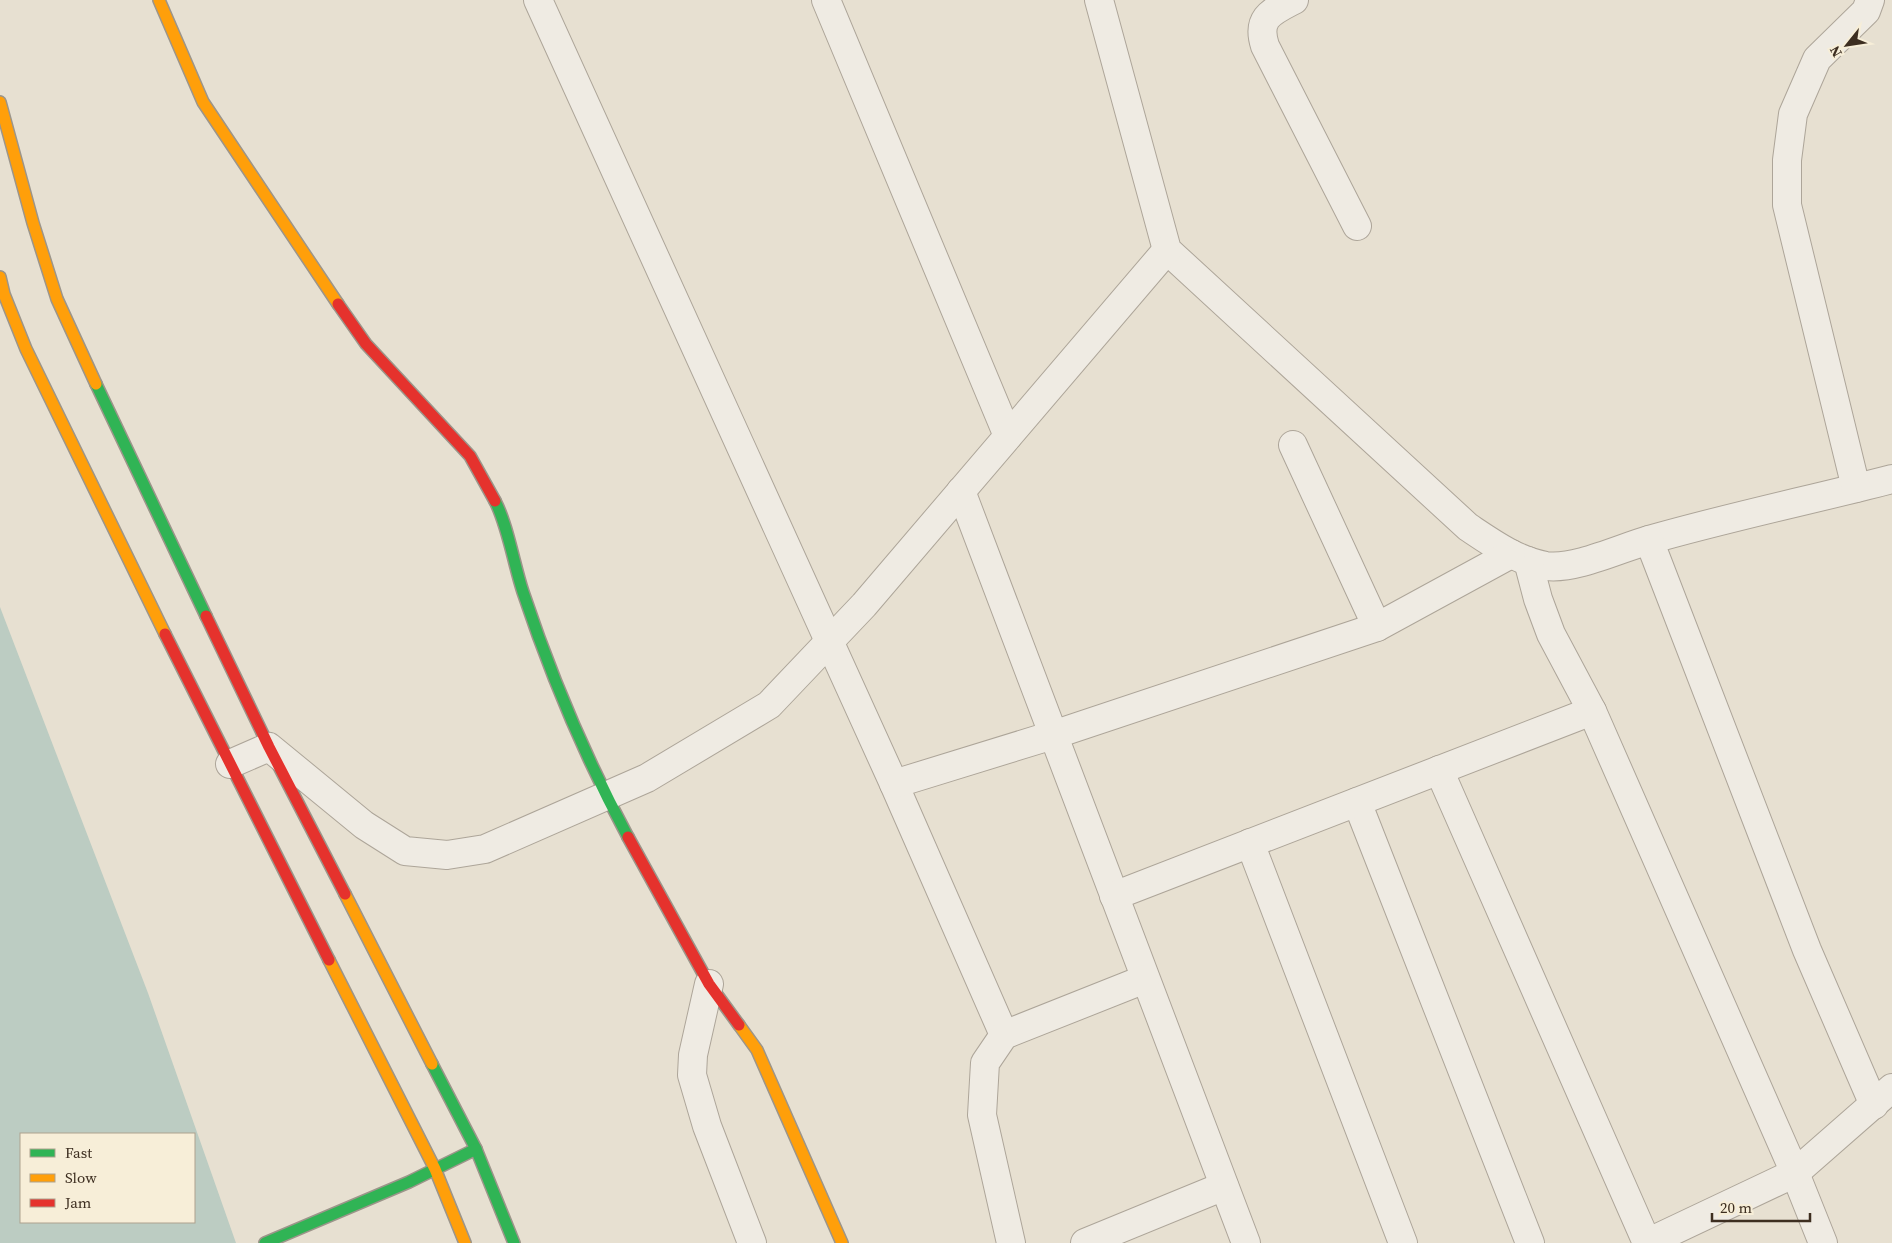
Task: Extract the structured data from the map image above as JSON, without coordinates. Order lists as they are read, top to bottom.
{
  "legend": ["Fast", "Slow", "Jam"],
  "scale_bar": "20 m",
  "north": "bottom left"
}
